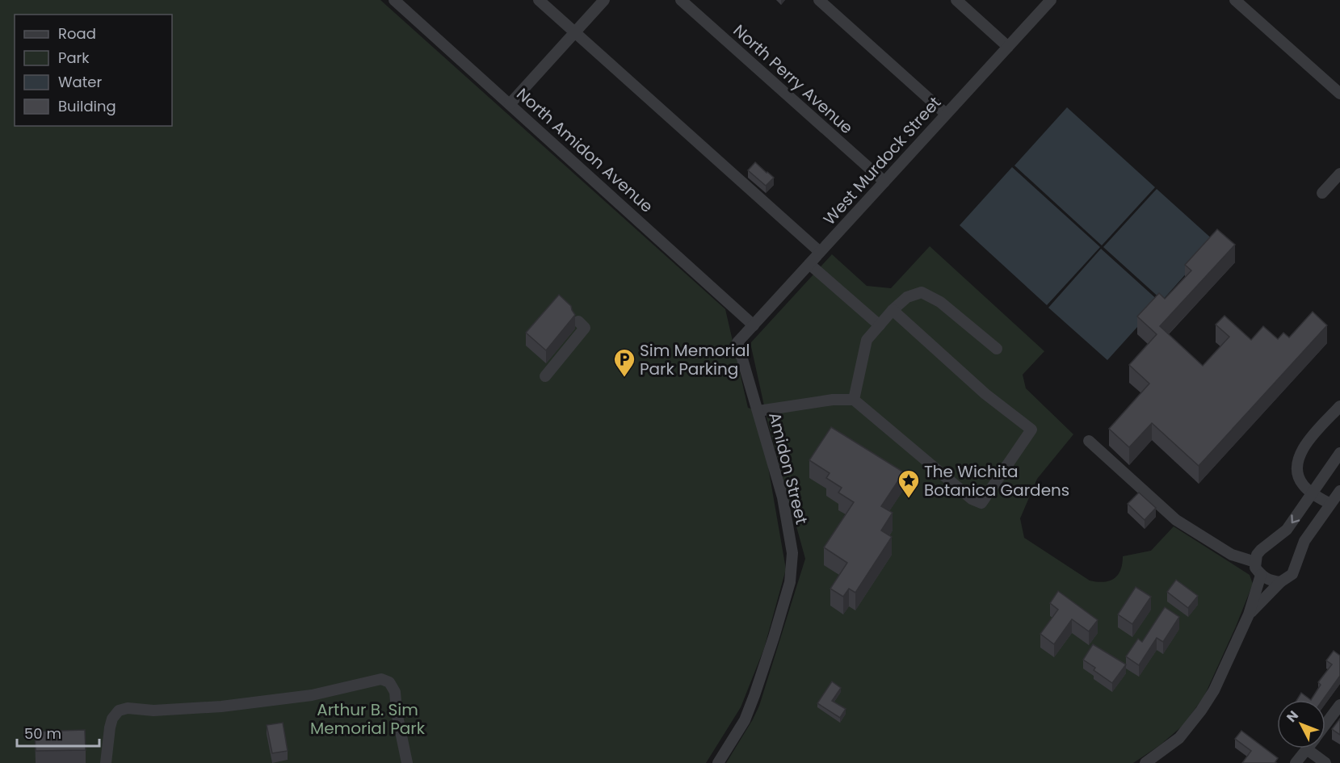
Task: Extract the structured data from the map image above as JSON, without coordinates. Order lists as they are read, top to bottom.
{
  "streets": {
    "street": [
      "North Perry Avenue",
      "North Amidon Avenue",
      "West Murdock Street",
      "Amidon Street"
    ]
  },
  "crossings": [
    ["North Perry Avenue", "West Murdock Street"],
    ["North Amidon Avenue", "West Murdock Street"],
    ["West Murdock Street", "Amidon Street"]
  ],
  "parks": ["Arthur B. Sim Memorial Park"],
  "places": {
    "parking": ["Sim Memorial Park Parking"],
    "place": ["The Wichita Botanica Gardens"]
  },
  "legend": [
    "Road",
    "Park",
    "Water",
    "Building"
  ],
  "scale_bar": "50 m",
  "north": "top left"
}
